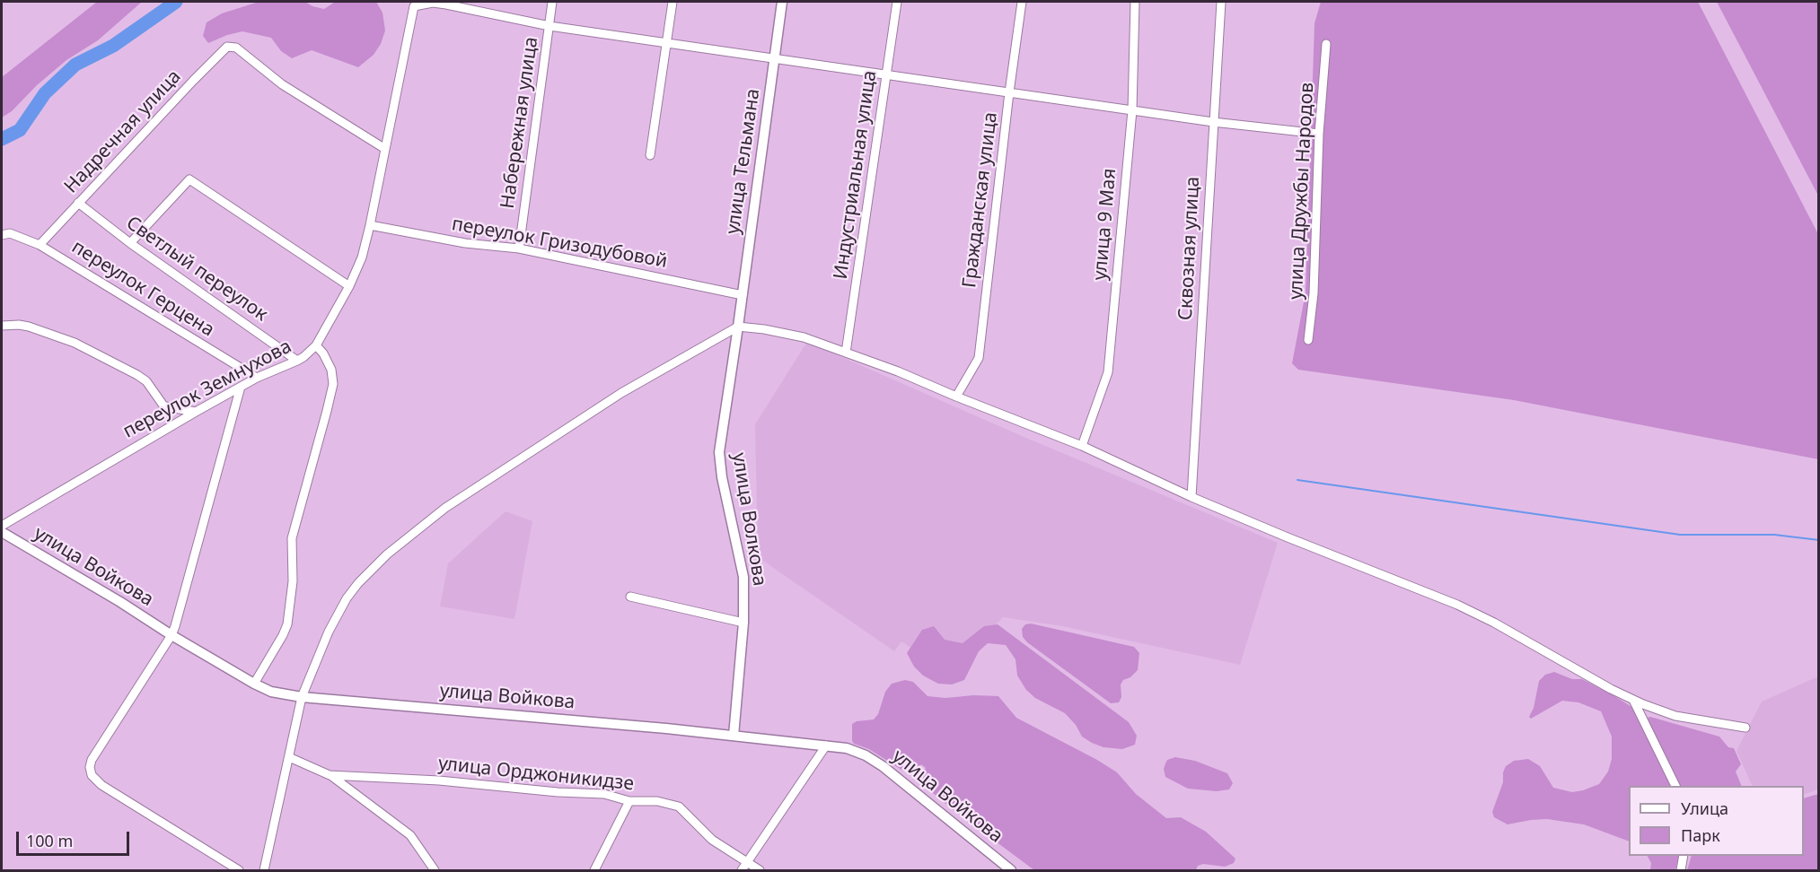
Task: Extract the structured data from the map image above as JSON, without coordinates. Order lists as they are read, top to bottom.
{
  "streets": {
    "street": [
      "Набережная улица",
      "Надречная улица",
      "улица Тельмана",
      "Индустриальная улица",
      "улица Дружбы Народов",
      "Гражданская улица",
      "улица 9 Мая",
      "переулок Гризодубовой",
      "Сквозная улица",
      "Светлый переулок",
      "переулок Герцена",
      "переулок Земнухова",
      "улица Волкова",
      "улица Войкова",
      "улица Орджоникидзе"
    ]
  },
  "crossings": [
    ["Набережная улица", "переулок Гризодубовой"],
    ["Набережная улица", "переулок Земнухова"],
    ["Надречная улица", "Светлый переулок"],
    ["Надречная улица", "переулок Герцена"],
    ["Надречная улица", "переулок Земнухова"],
    ["улица Тельмана", "переулок Гризодубовой"],
    ["улица Тельмана", "улица Волкова"],
    ["переулок Гризодубовой", "переулок Земнухова"],
    ["Светлый переулок", "переулок Земнухова"],
    ["переулок Герцена", "переулок Земнухова"],
    ["переулок Земнухова", "улица Войкова"],
    ["улица Волкова", "улица Войкова"]
  ],
  "legend": ["Улица", "Парк"],
  "scale_bar": "100 m"
}
